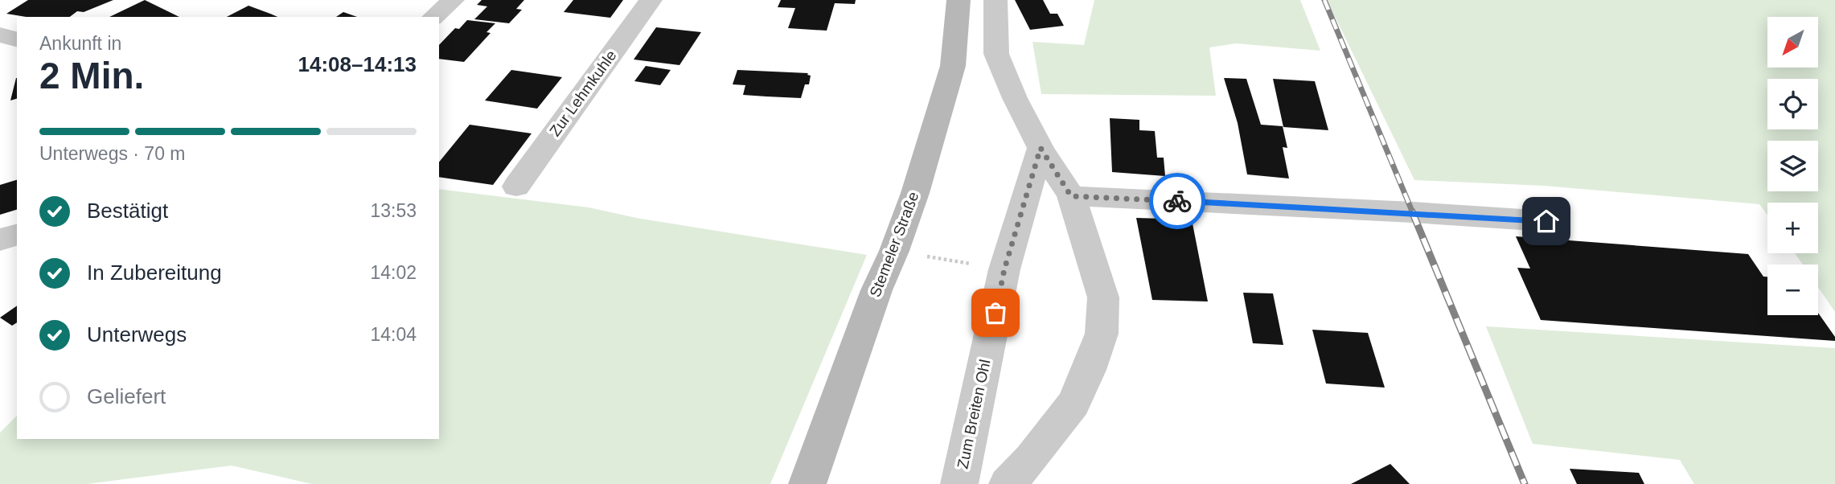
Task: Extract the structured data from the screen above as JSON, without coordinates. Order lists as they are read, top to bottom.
{
  "streets": {
    "main road": ["Stemeler Straße"],
    "street": ["Zur Lehmkuhle", "Zum Breiten Ohl"]
  },
  "north": "bottom left",
  "page": {
    "map_buttons": ["+", "−"],
    "heading": ["2 Min.", "Ankunft in", "14:08–14:13"],
    "bar": "Unterwegs · 70 m",
    "list": [
      ["Bestätigt", "13:53"],
      ["In Zubereitung", "14:02"],
      ["Unterwegs", "14:04"],
      "Geliefert"
    ]
  }
}
